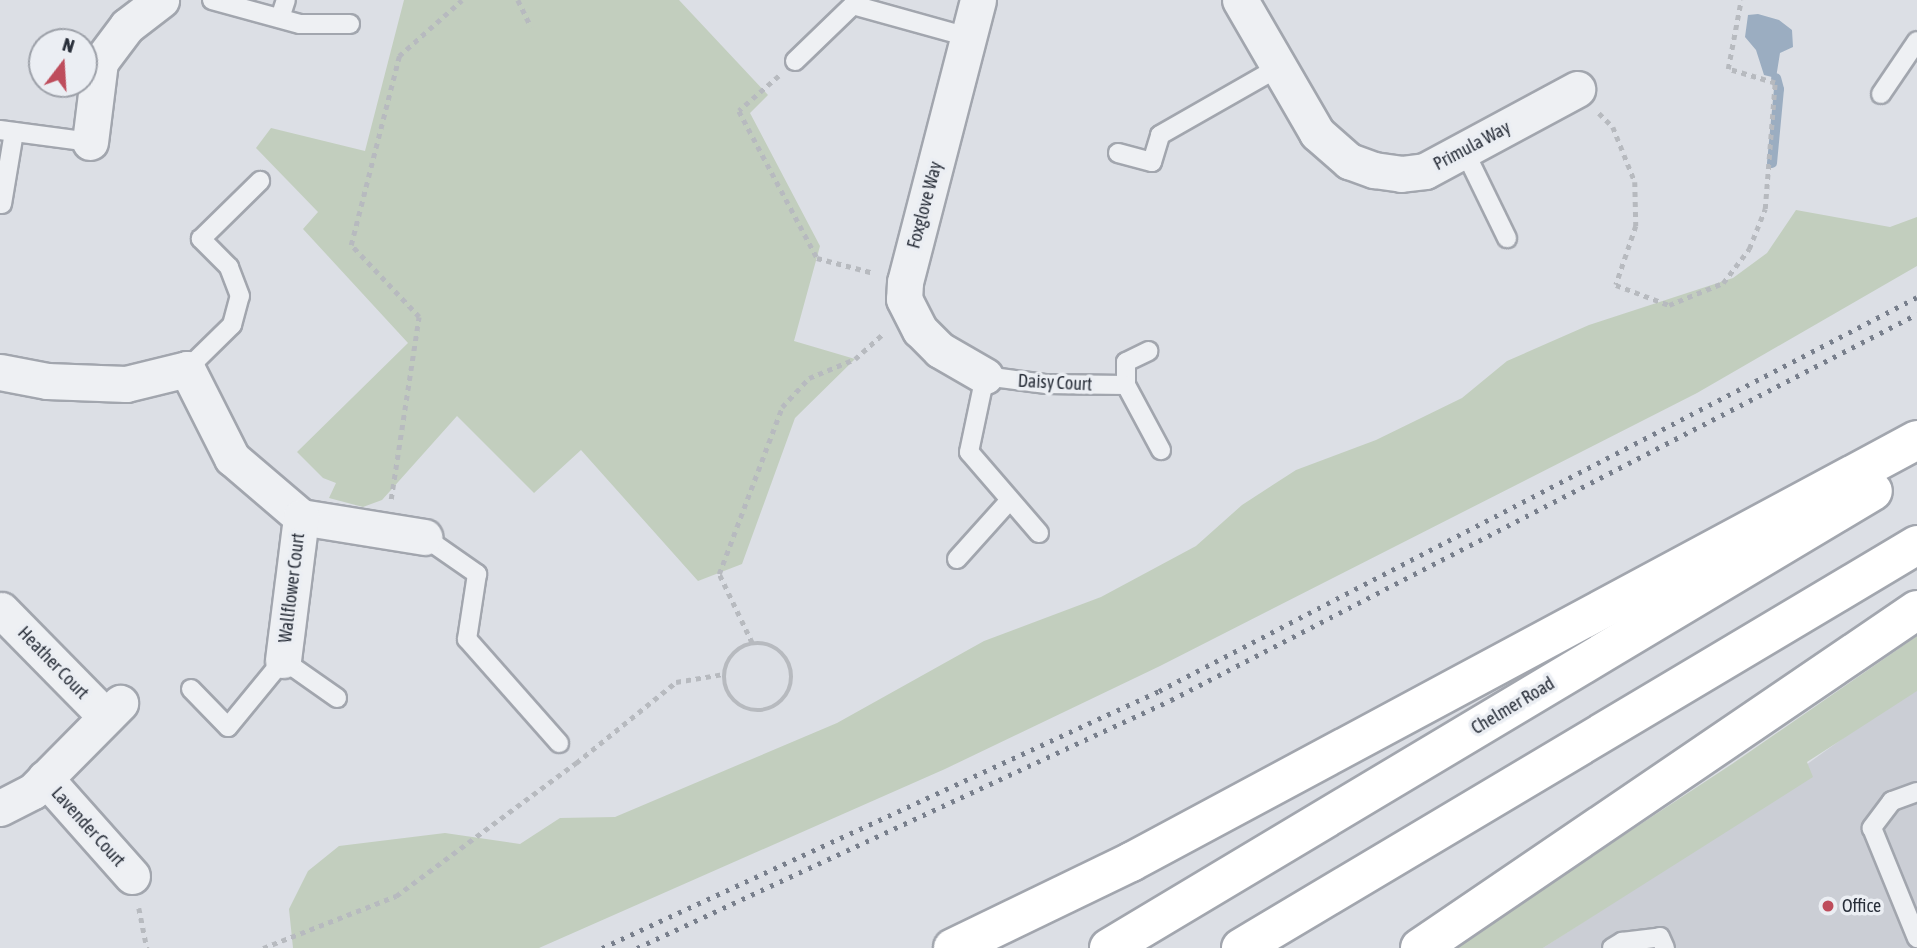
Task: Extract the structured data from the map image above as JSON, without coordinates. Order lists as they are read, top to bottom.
{
  "streets": {
    "main road": ["Chelmer Road"],
    "street": [
      "Primula Way",
      "Foxglove Way",
      "Wallflower Court",
      "Heather Court",
      "Lavender Court"
    ],
    "lane": ["Daisy Court"]
  },
  "crossings": [
    ["Heather Court", "Lavender Court"]
  ],
  "places": ["Office"],
  "north": "top"
}
